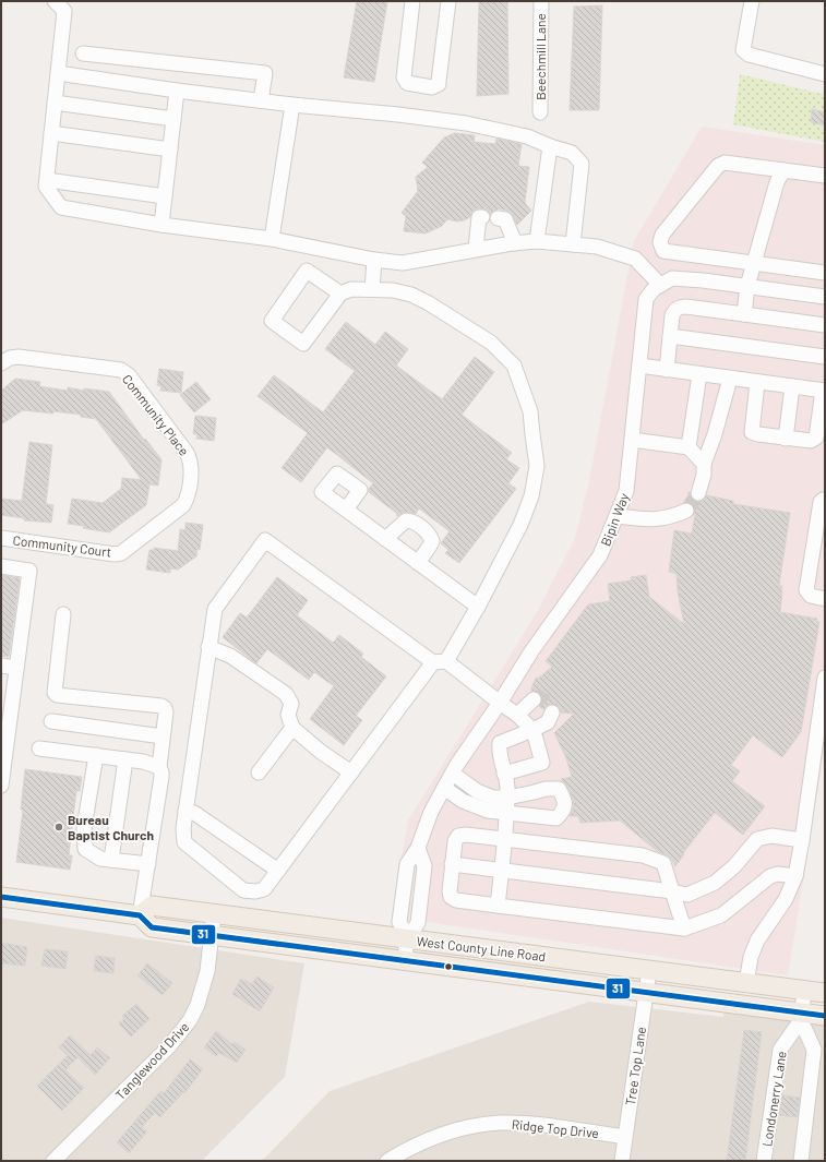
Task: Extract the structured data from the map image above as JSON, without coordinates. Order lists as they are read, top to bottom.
{
  "streets": {
    "main road": ["West County Line Road"],
    "street": [
      "Beechmill Lane",
      "Community Place",
      "Bipin Way",
      "Community Court",
      "Tanglewood Drive",
      "Tree Top Lane",
      "Londonerry Lane",
      "Ridge Top Drive"
    ]
  },
  "crossings": [
    ["Community Place", "Community Court"],
    ["Bipin Way", "West County Line Road"],
    ["West County Line Road", "Tanglewood Drive"],
    ["West County Line Road", "Tree Top Lane"],
    ["West County Line Road", "Londonerry Lane"],
    ["Tree Top Lane", "Ridge Top Drive"]
  ],
  "places": ["Bureau Baptist Church"],
  "lines": ["transit line 31"]
}
